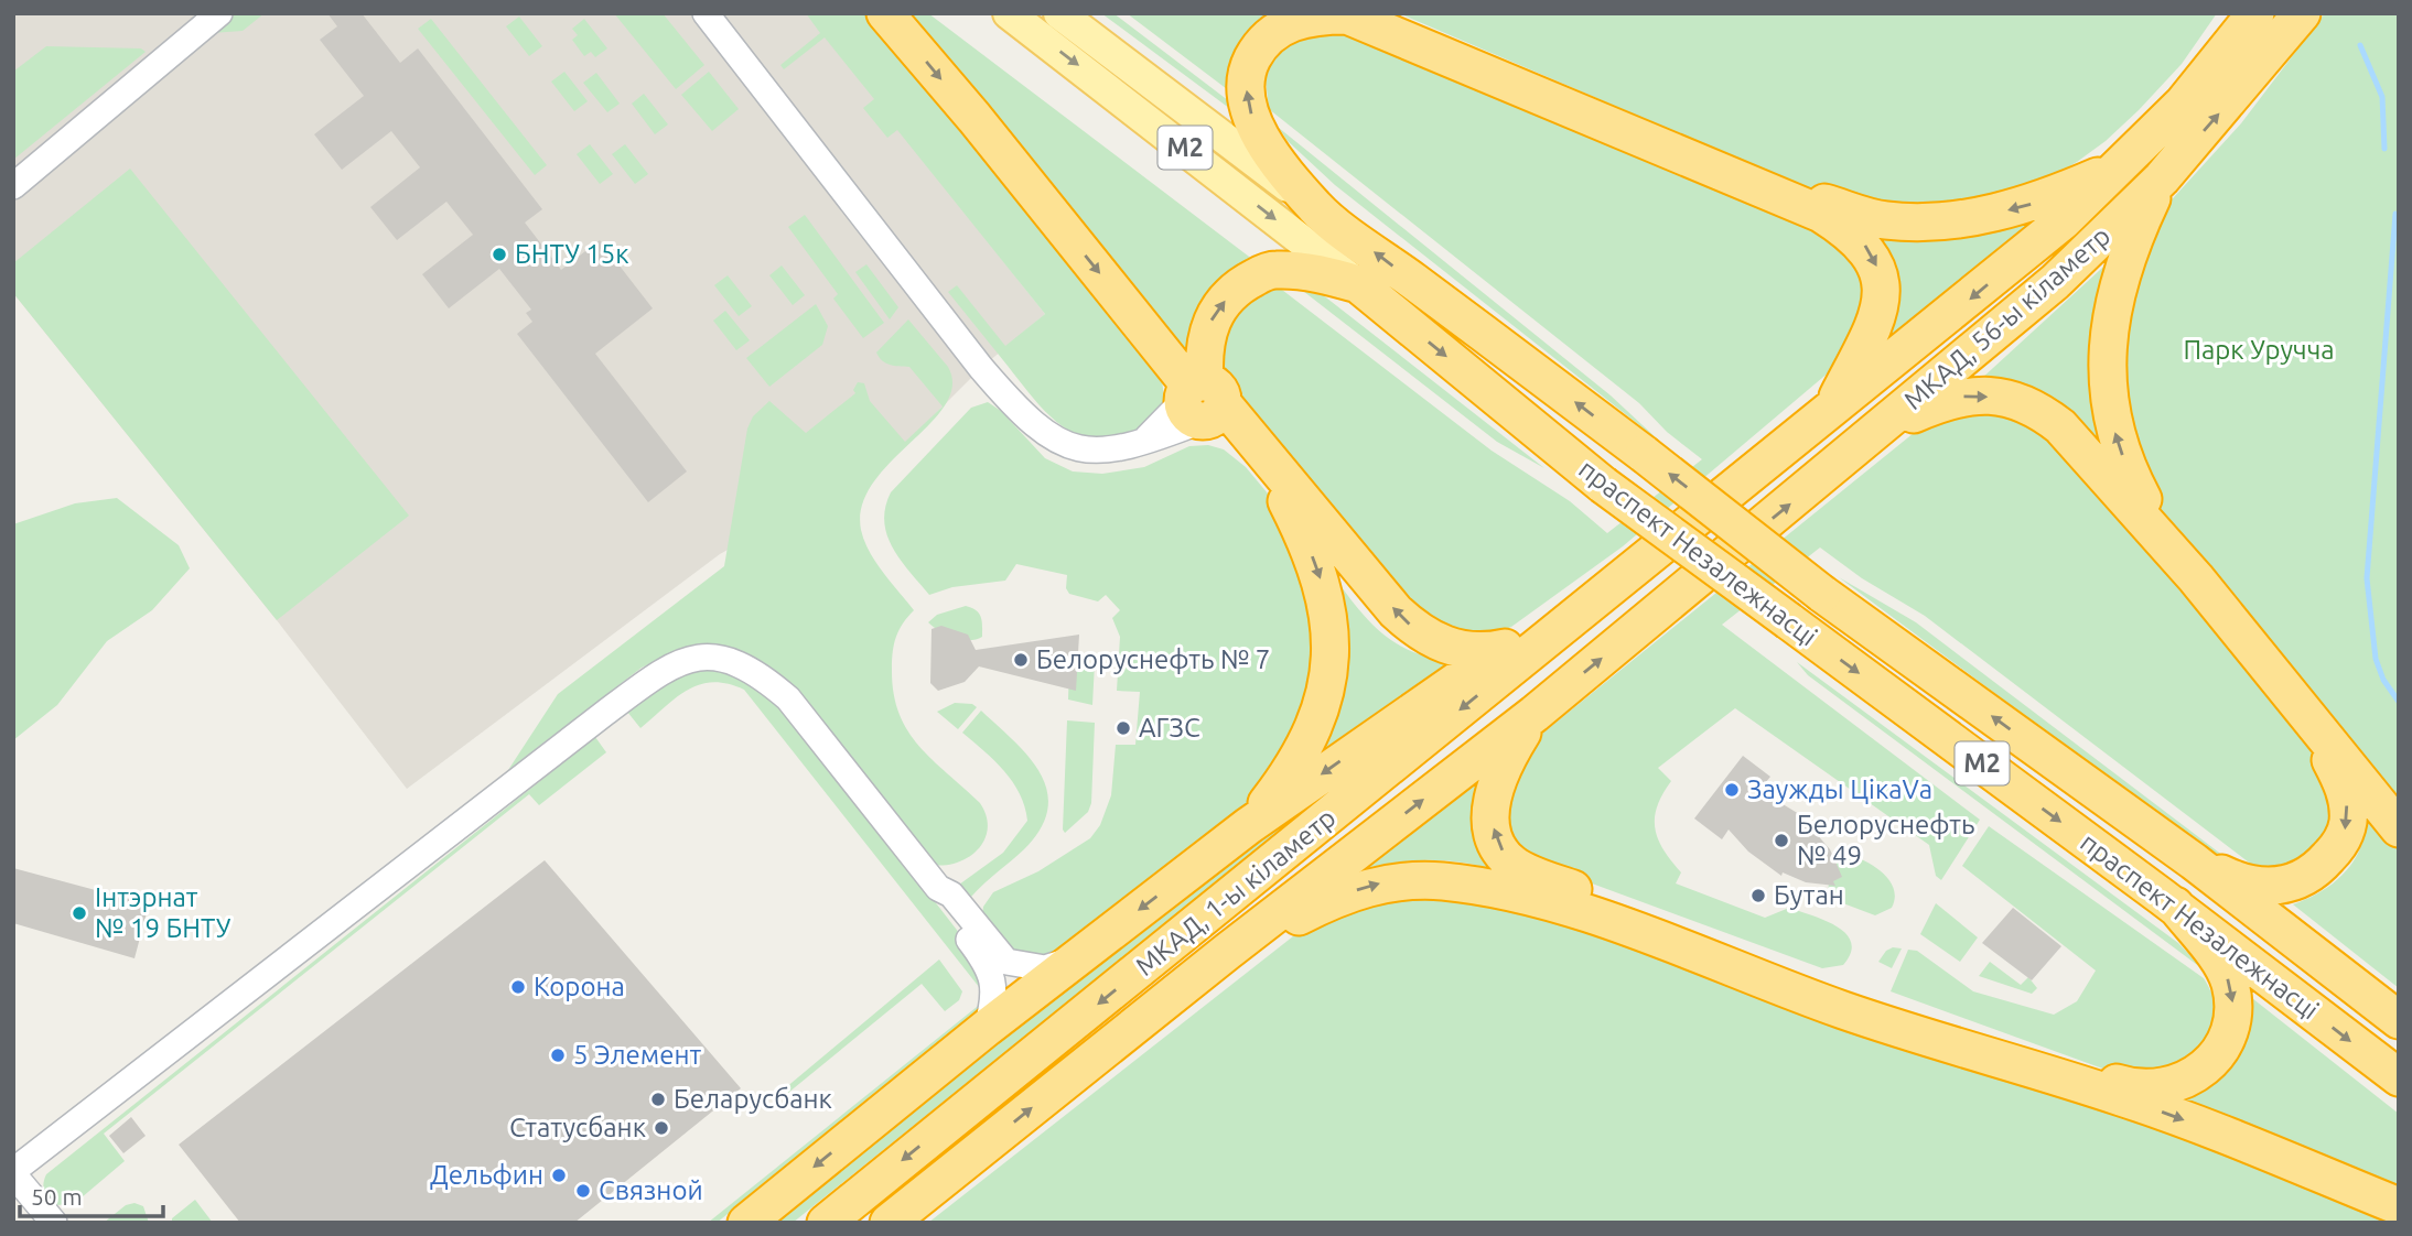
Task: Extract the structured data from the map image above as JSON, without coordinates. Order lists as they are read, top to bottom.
{
  "streets": {
    "highway": [
      "М2",
      "МКАД, 56-ы кіламетр",
      "праспект Незалежнасці",
      "МКАД, 1-ы кіламетр"
    ]
  },
  "crossings": [
    ["МКАД, 56-ы кіламетр", "МКАД, 1-ы кіламетр"]
  ],
  "parks": ["Парк Уручча"],
  "places": [
    "БНТУ 15к",
    "Белоруснефть № 7",
    "АГЗС",
    "Заужды ЦікаVа",
    "Белоруснефть № 49",
    "Бутан",
    "Інтэрнат № 19 БНТУ",
    "Корона",
    "5 Элемент",
    "Беларусбанк",
    "Статусбанк",
    "Дельфин",
    "Связной"
  ],
  "scale_bar": "50 m"
}
